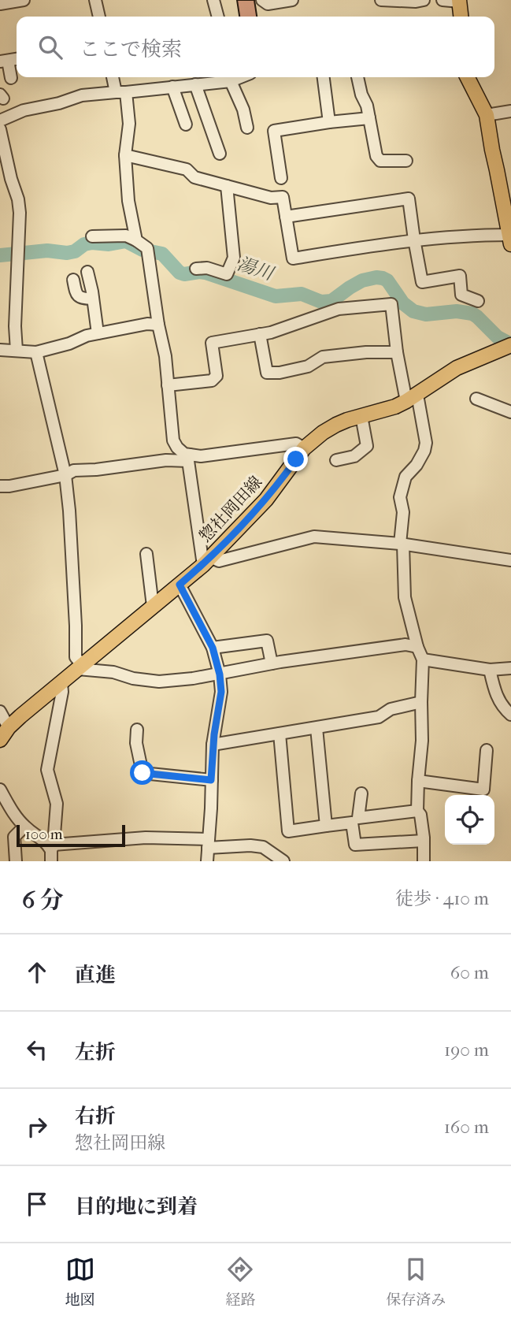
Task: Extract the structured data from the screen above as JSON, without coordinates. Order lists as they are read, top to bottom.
{
  "streets": {
    "main road": ["惣社岡田線"]
  },
  "water": ["湯川"],
  "scale_bar": "100 m",
  "page": {
    "search": "ここで検索",
    "scale": "100 m",
    "heading": ["6 分", "徒歩 · 410 m"],
    "list": [
      ["直進", "60 m"],
      ["左折", "190 m"],
      ["右折", "惣社岡田線", "160 m"],
      "目的地に到着"
    ],
    "nav": ["地図", "経路", "保存済み"]
  }
}
